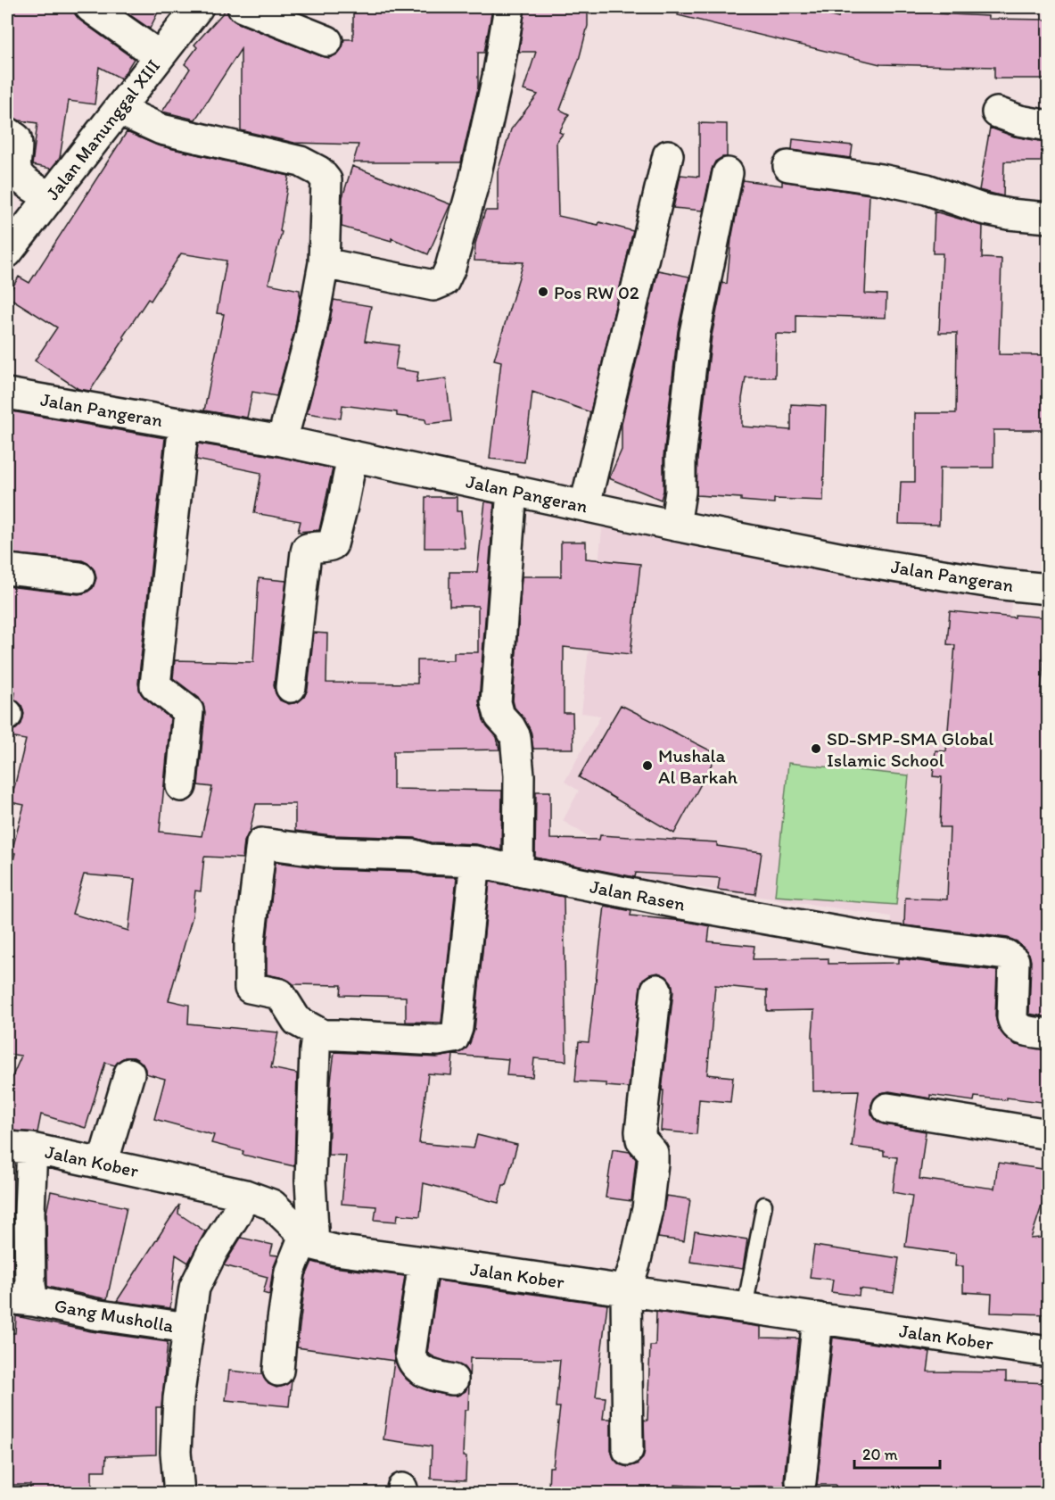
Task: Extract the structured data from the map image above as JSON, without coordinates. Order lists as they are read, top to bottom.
{
  "streets": {
    "street": [
      "Jalan Manunggal XIII",
      "Jalan Pangeran",
      "Jalan Rasen",
      "Jalan Kober",
      "Gang Musholla"
    ]
  },
  "crossings": [
    ["Jalan Kober", "Gang Musholla"]
  ],
  "places": ["Pos RW 02", "SD-SMP-SMA Global Islamic School", "Mushala Al Barkah"],
  "scale_bar": "20 m"
}
